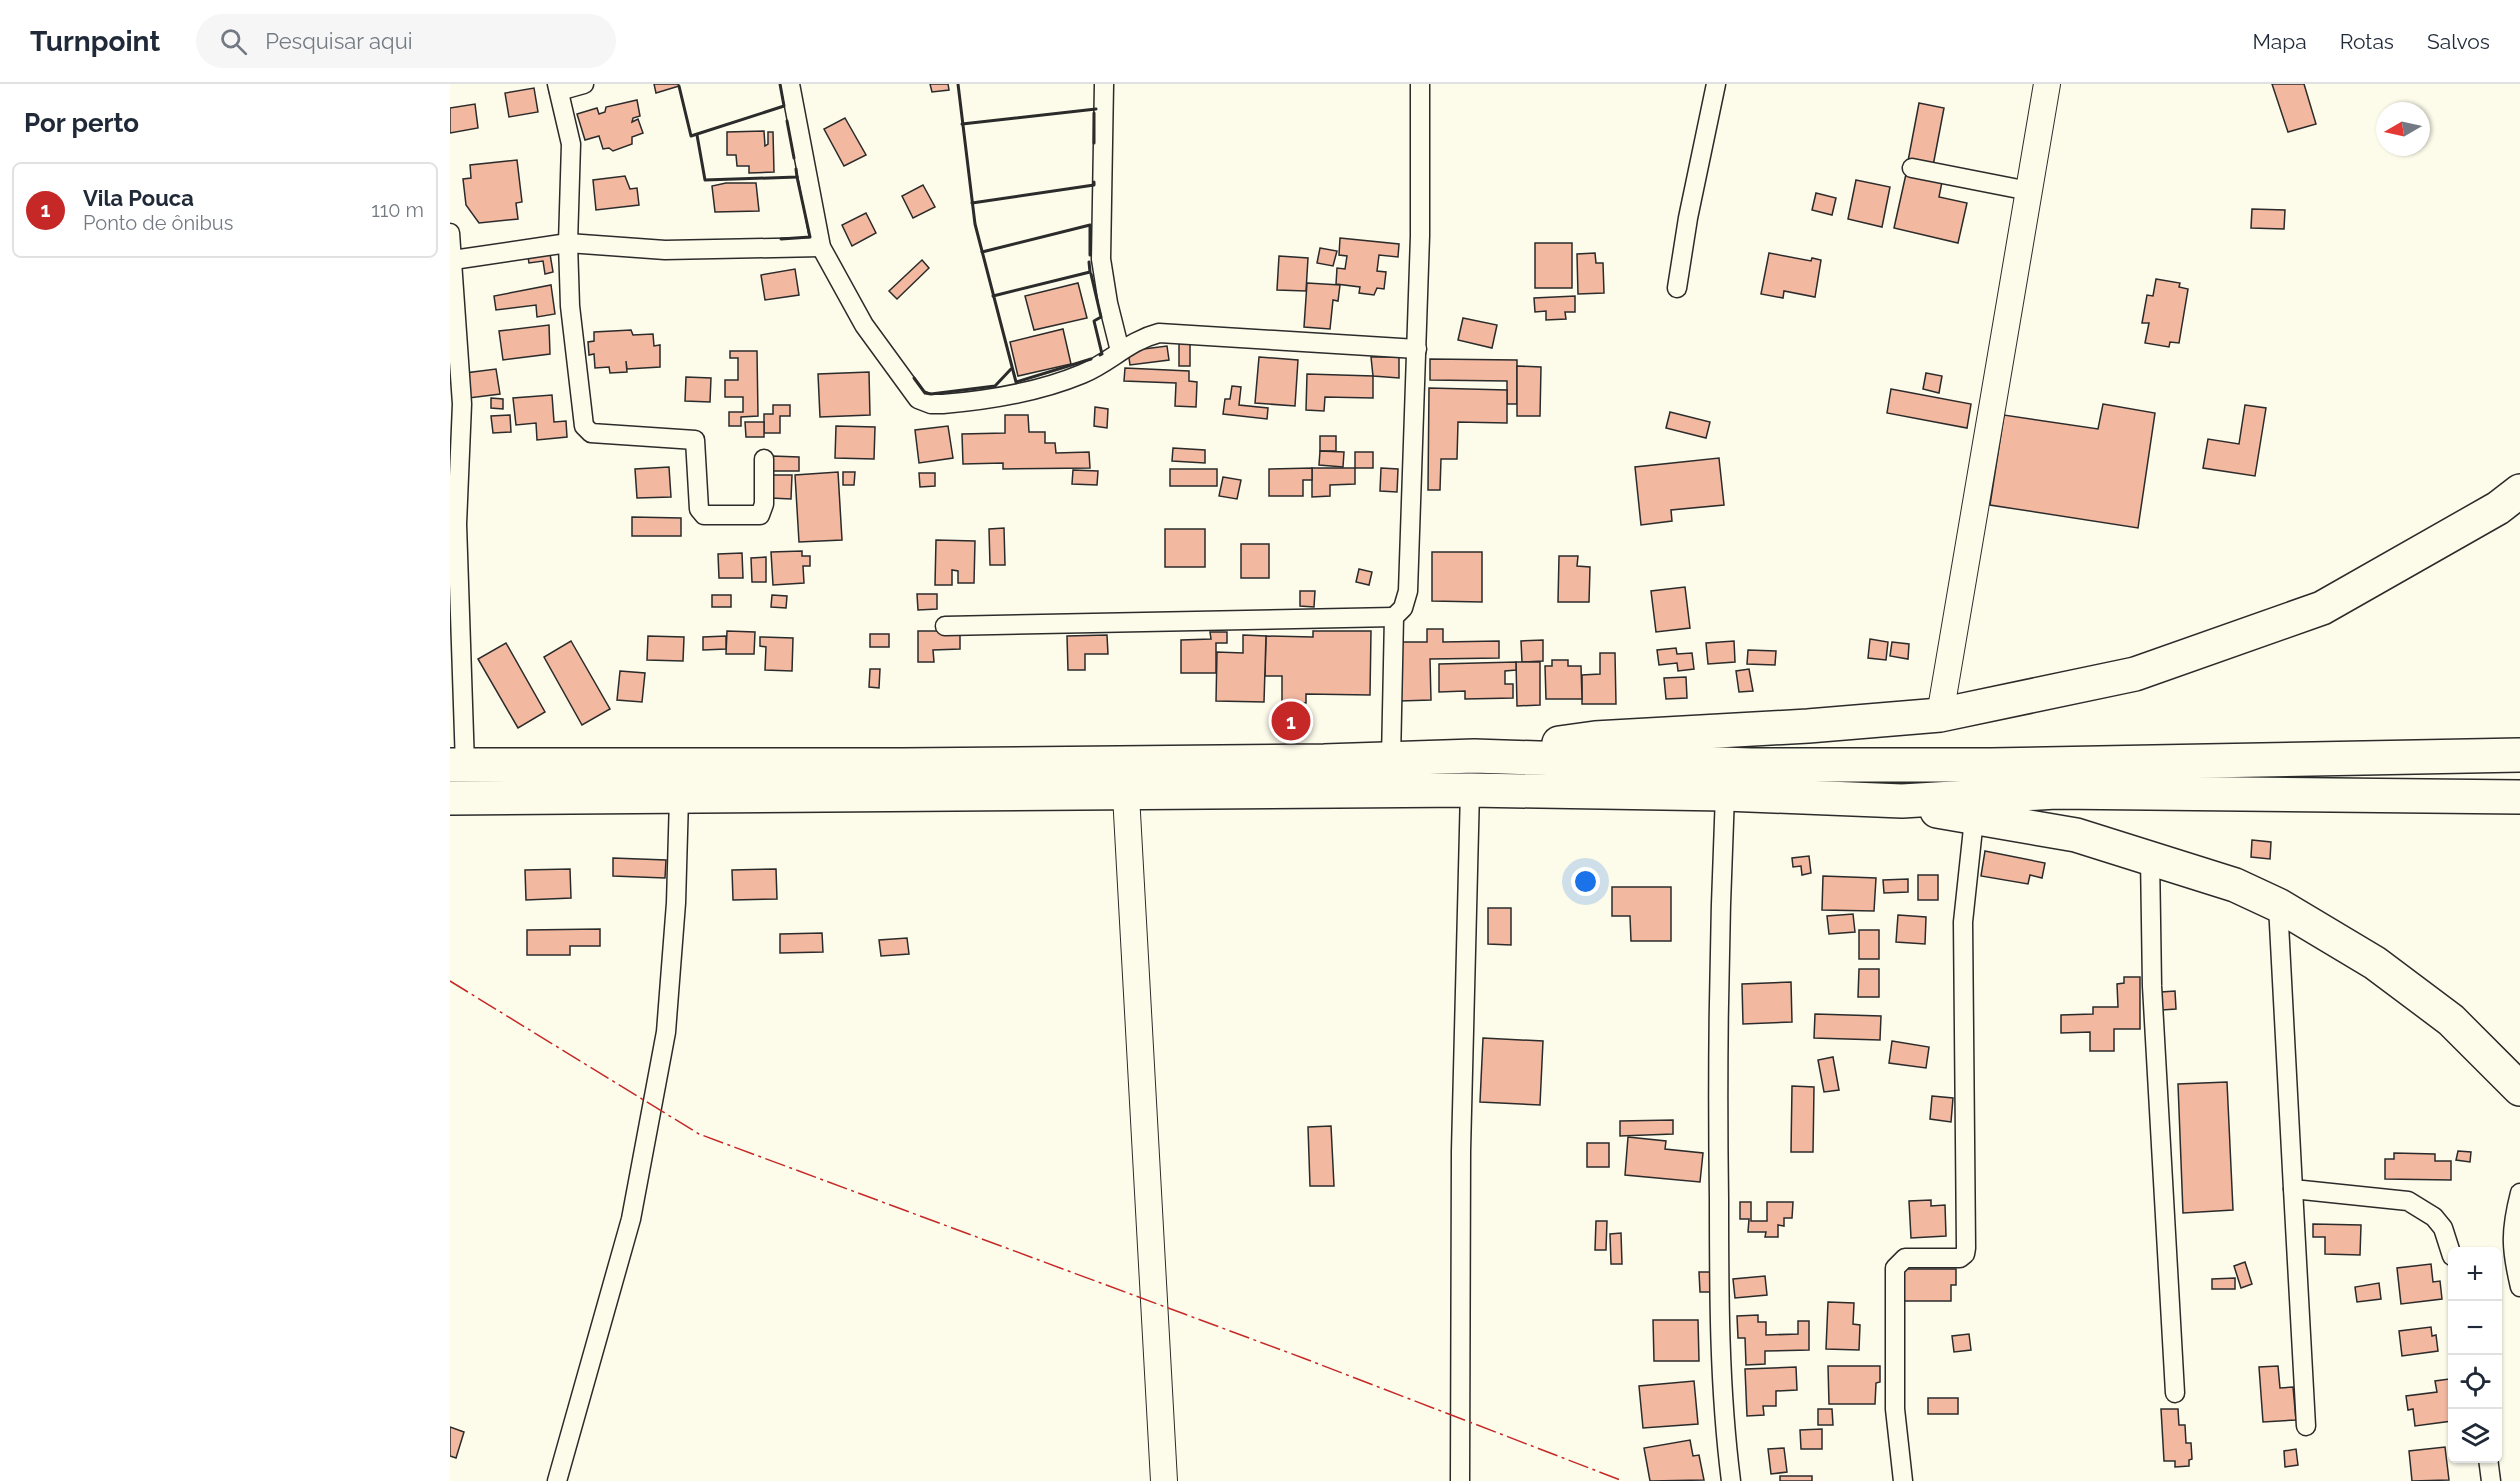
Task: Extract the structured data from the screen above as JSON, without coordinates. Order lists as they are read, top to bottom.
{
  "north": "left",
  "page": {
    "header": "Turnpoint",
    "search": "Pesquisar aqui",
    "nav": ["Mapa", "Rotas", "Salvos"],
    "heading": "Por perto",
    "list": [
      {
        "mark": "1",
        "name": "Vila Pouca",
        "note": "Ponto de ônibus",
        "value": "110 m"
      }
    ],
    "pins": "1",
    "map_buttons": ["+", "−"]
  }
}
